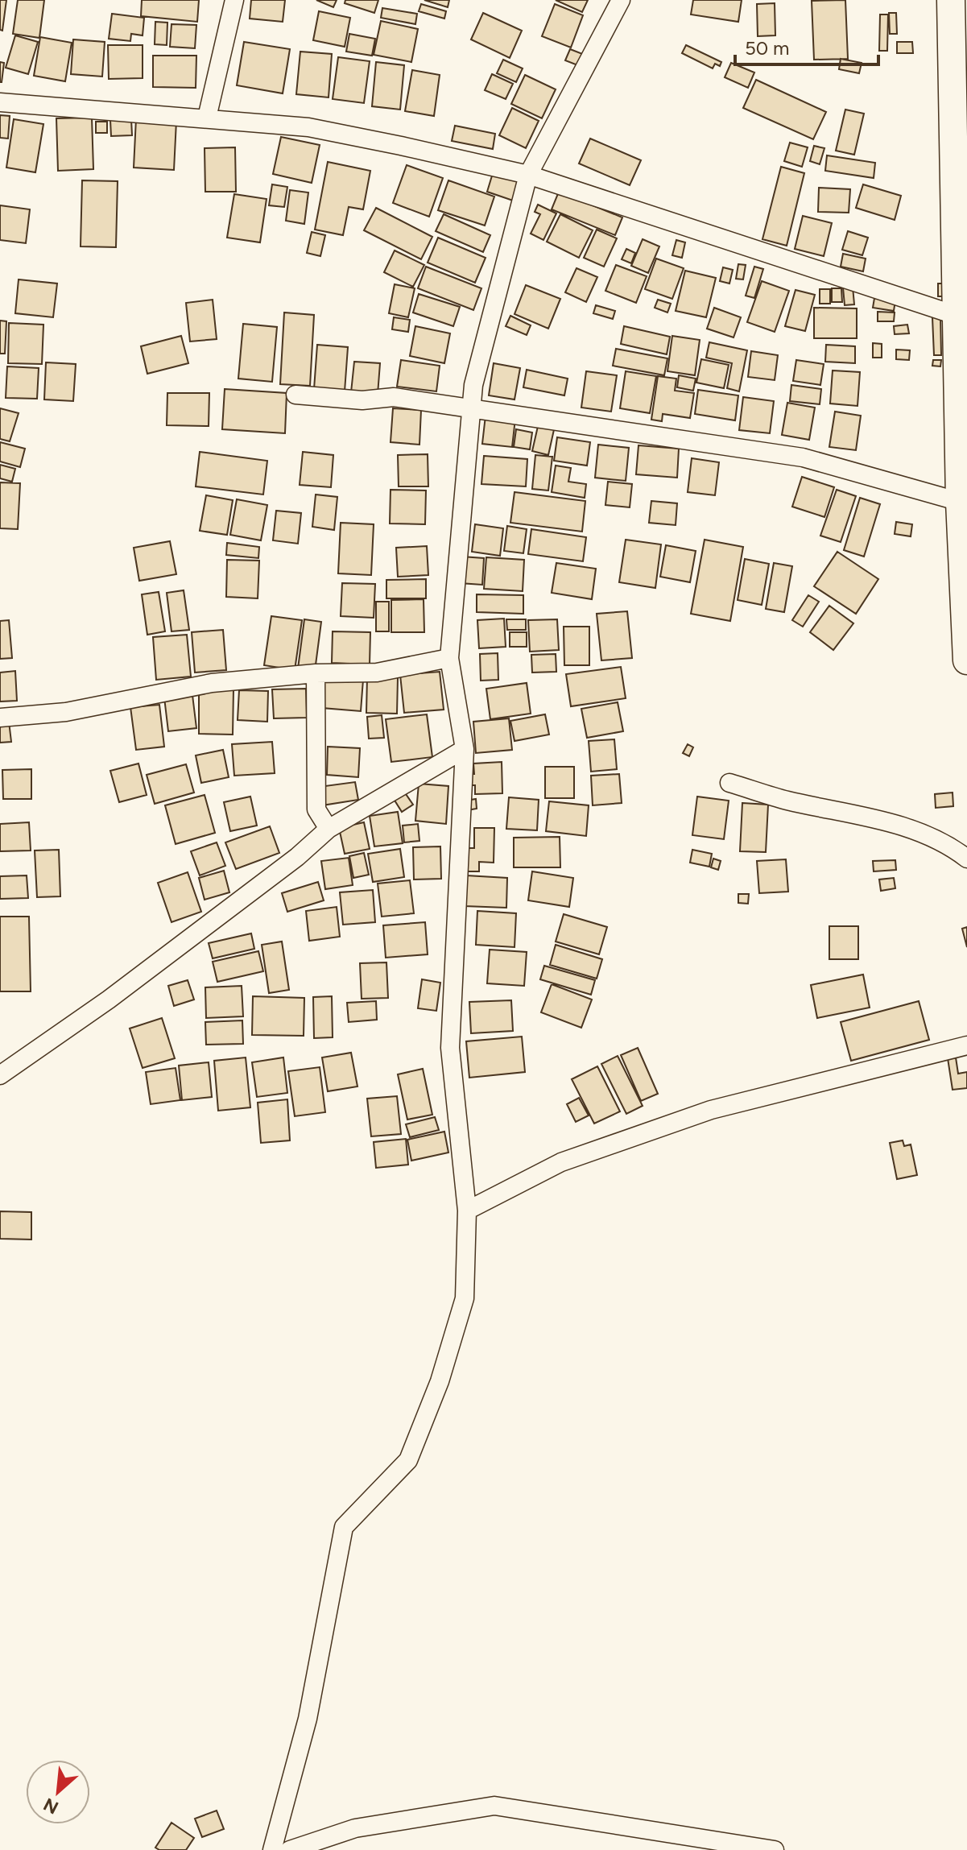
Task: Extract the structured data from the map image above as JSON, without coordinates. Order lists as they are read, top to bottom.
{
  "scale_bar": "50 m",
  "north": "bottom left"
}
